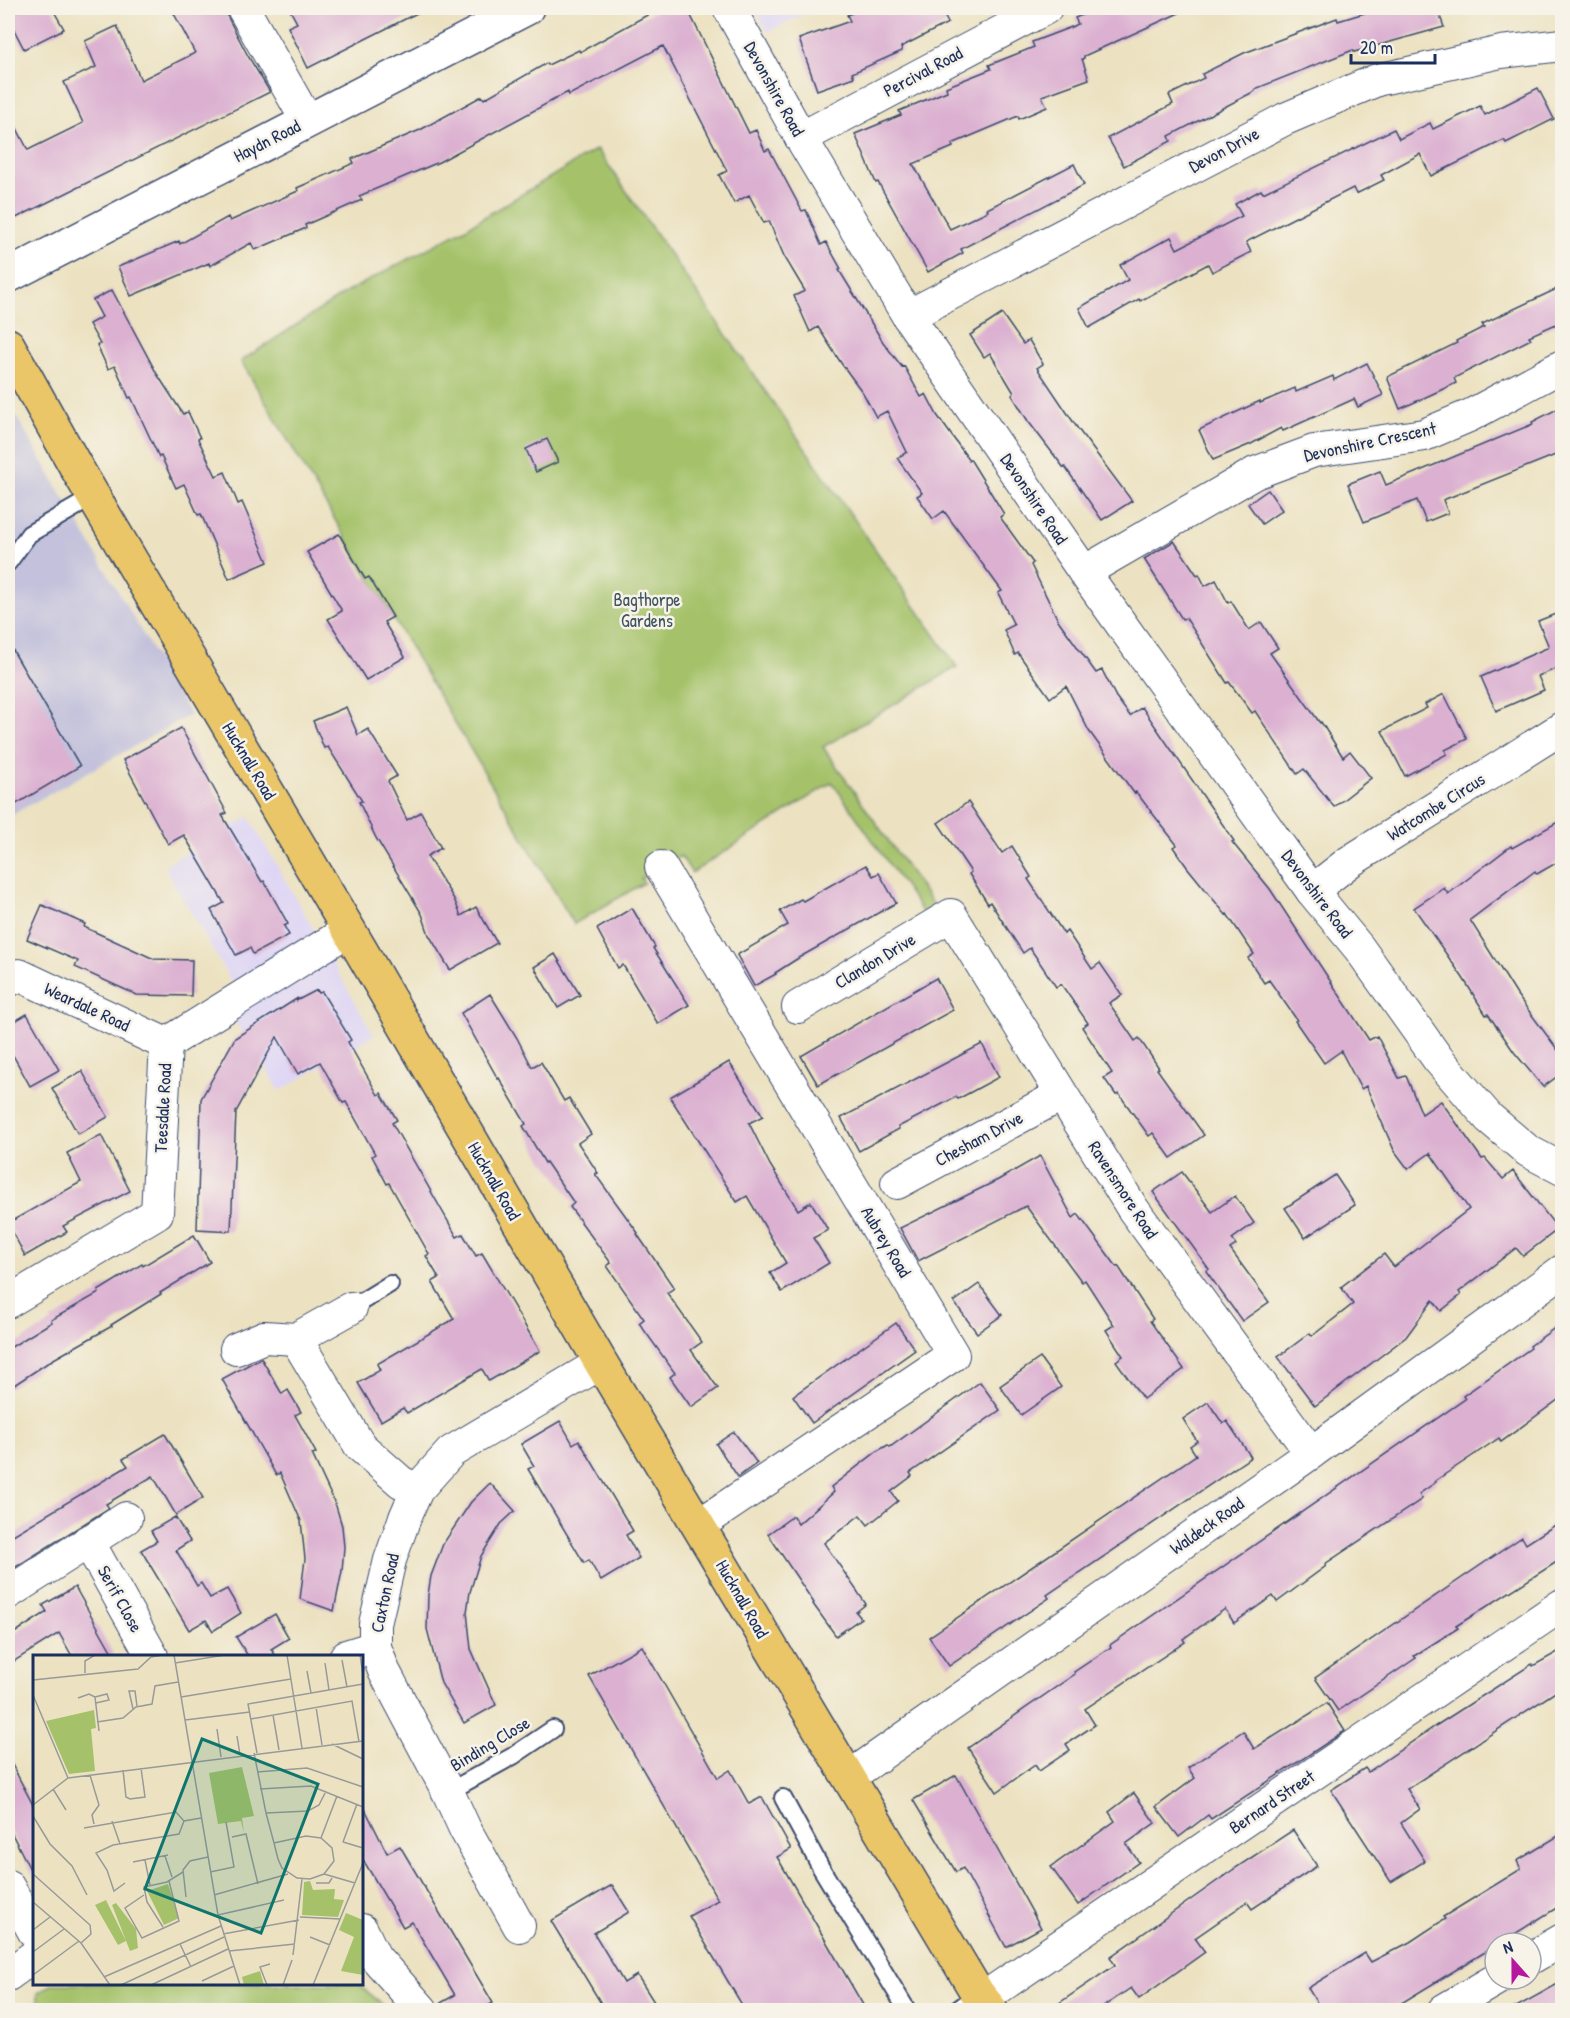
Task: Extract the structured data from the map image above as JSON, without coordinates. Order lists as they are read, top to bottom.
{
  "streets": {
    "main road": ["Hucknall Road"],
    "street": [
      "Percival Road",
      "Devonshire Road",
      "Haydn Road",
      "Devon Drive",
      "Devonshire Crescent",
      "Watcombe Circus",
      "Clandon Drive",
      "Weardale Road",
      "Teesdale Road",
      "Chesham Drive",
      "Ravensmore Road",
      "Aubrey Road",
      "Waldeck Road",
      "Caxton Road",
      "Serif Close",
      "Bernard Street"
    ],
    "lane": ["Binding Close"]
  },
  "crossings": [
    ["Percival Road", "Devonshire Road"],
    ["Devonshire Road", "Devon Drive"],
    ["Devonshire Road", "Devonshire Crescent"],
    ["Devonshire Road", "Watcombe Circus"],
    ["Hucknall Road", "Teesdale Road"],
    ["Hucknall Road", "Aubrey Road"],
    ["Hucknall Road", "Waldeck Road"],
    ["Hucknall Road", "Caxton Road"],
    ["Hucknall Road", "Bernard Street"],
    ["Clandon Drive", "Ravensmore Road"],
    ["Weardale Road", "Teesdale Road"],
    ["Chesham Drive", "Ravensmore Road"],
    ["Ravensmore Road", "Waldeck Road"],
    ["Caxton Road", "Binding Close"]
  ],
  "parks": ["Bagthorpe Gardens"],
  "scale_bar": "20 m",
  "north": "top"
}
